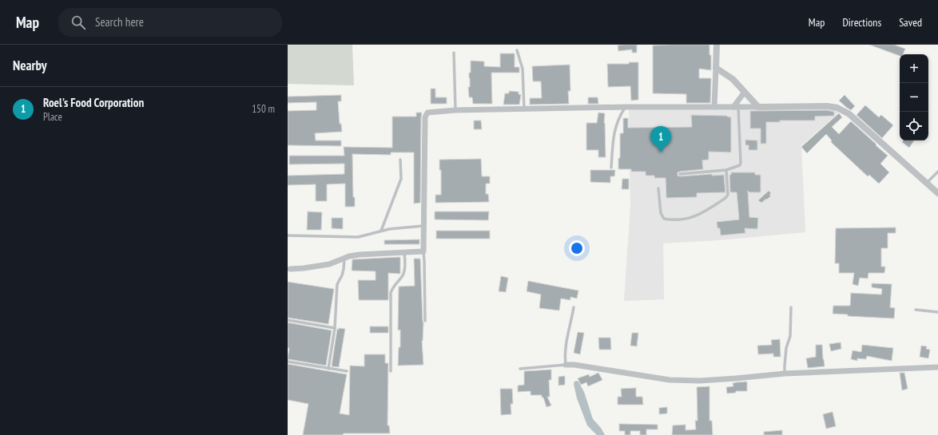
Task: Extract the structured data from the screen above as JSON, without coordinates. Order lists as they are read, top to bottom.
{
  "page": {
    "header": "Map",
    "search": "Search here",
    "nav": ["Map", "Directions", "Saved"],
    "heading": "Nearby",
    "map_buttons": ["+", "−"],
    "list": [
      {
        "mark": "1",
        "name": "Roel's Food Corporation",
        "note": "Place",
        "value": "150 m"
      }
    ],
    "pins": "1"
  }
}
